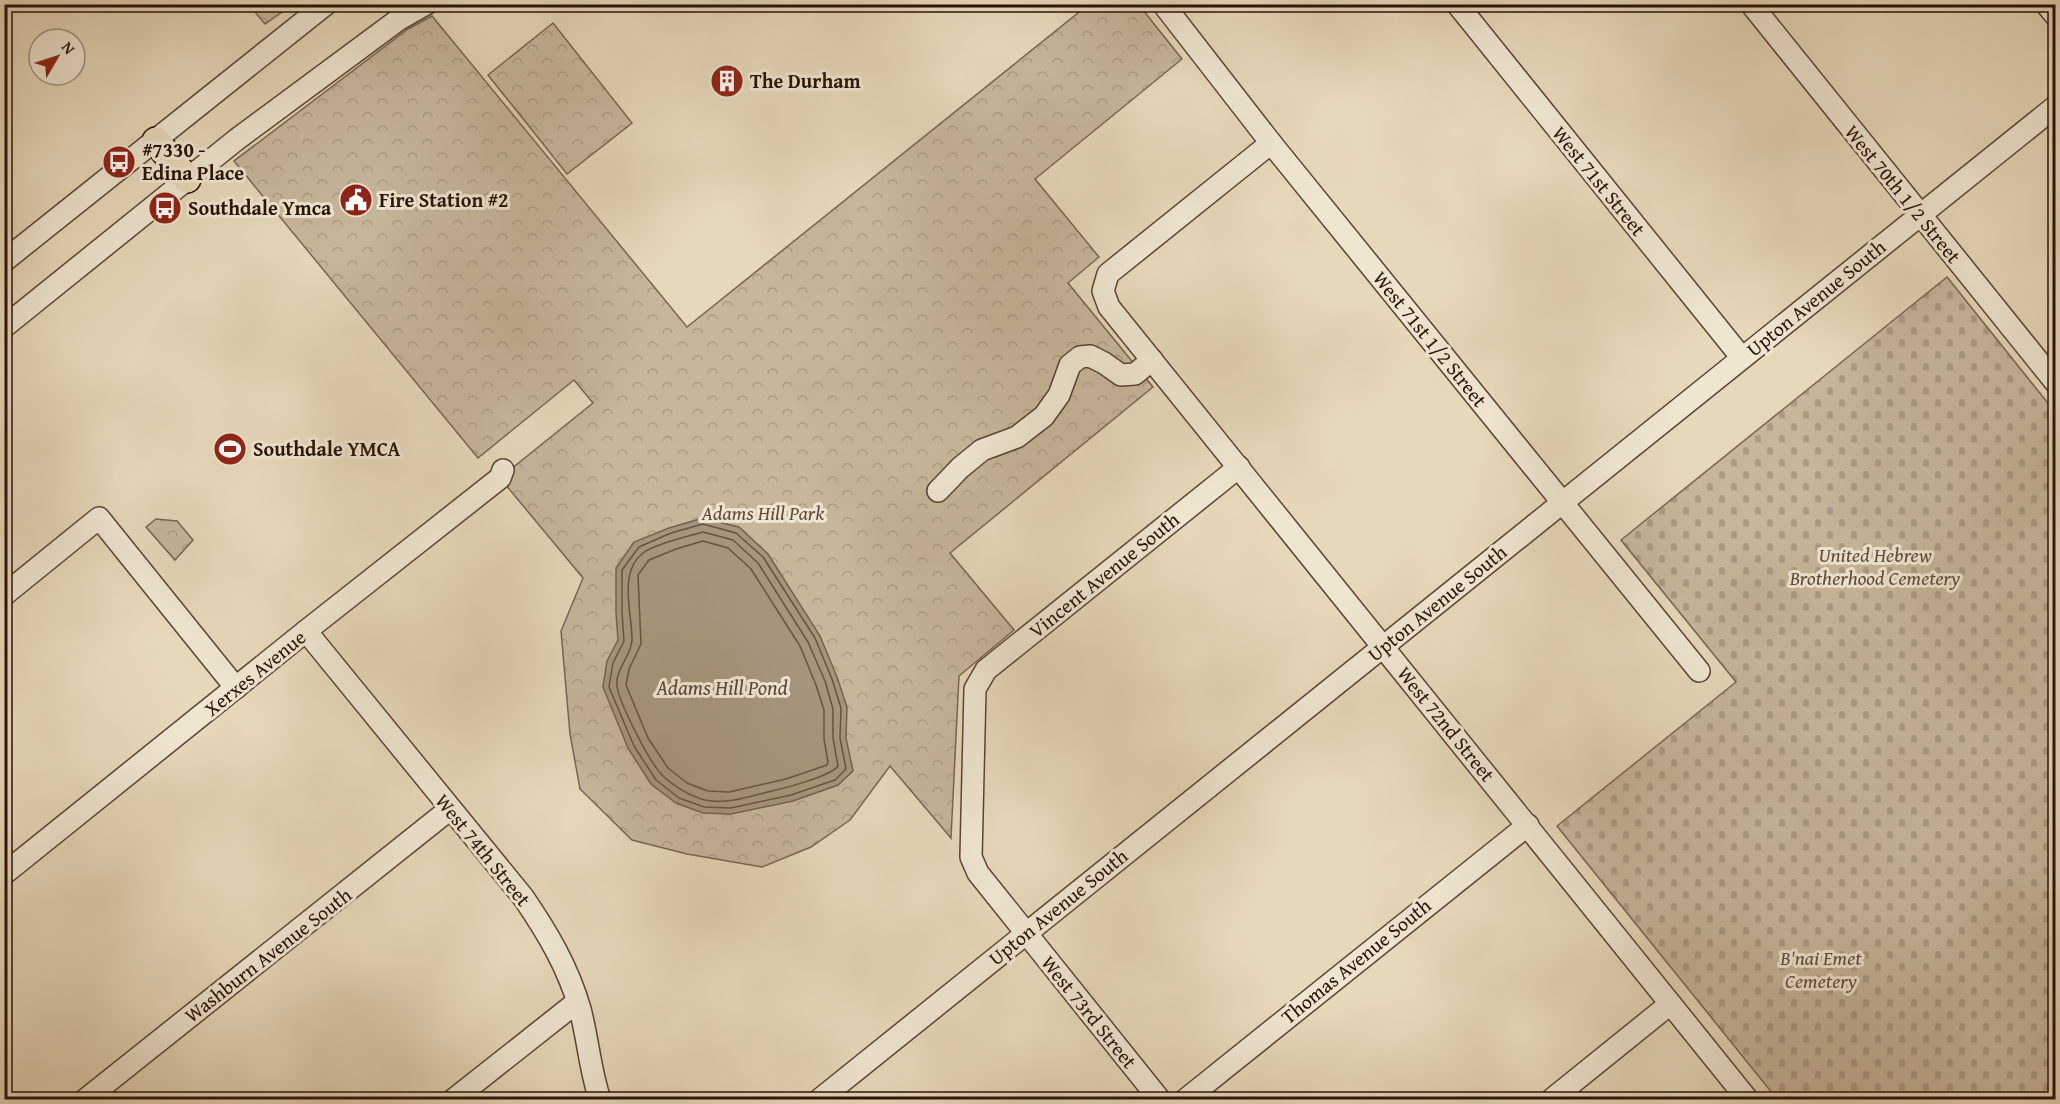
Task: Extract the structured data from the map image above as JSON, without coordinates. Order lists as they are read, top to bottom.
{
  "streets": {
    "street": [
      "West 71st Street",
      "West 70th 1/2 Street",
      "Upton Avenue South",
      "West 71st 1/2 Street",
      "Vincent Avenue South",
      "Xerxes Avenue",
      "West 72nd Street",
      "West 74th Street",
      "Washburn Avenue South",
      "Thomas Avenue South",
      "West 73rd Street"
    ]
  },
  "crossings": [
    ["West 71st Street", "Upton Avenue South"],
    ["West 70th 1/2 Street", "Upton Avenue South"],
    ["Upton Avenue South", "West 71st 1/2 Street"],
    ["Upton Avenue South", "West 72nd Street"],
    ["Upton Avenue South", "West 73rd Street"],
    ["West 71st 1/2 Street", "West 72nd Street"],
    ["Vincent Avenue South", "West 72nd Street"],
    ["Vincent Avenue South", "West 73rd Street"],
    ["Xerxes Avenue", "West 74th Street"],
    ["West 72nd Street", "Thomas Avenue South"],
    ["West 74th Street", "Washburn Avenue South"]
  ],
  "water": ["Adams Hill Pond"],
  "parks": ["Adams Hill Park", "United Hebrew Brotherhood Cemetery", "B'nai Emet Cemetery"],
  "places": {
    "building": ["The Durham"],
    "bus stop": ["#7330 - Edina Place", "Southdale Ymca"],
    "public building": ["Fire Station #2"],
    "sports": ["Southdale YMCA"]
  },
  "north": "top right"
}
